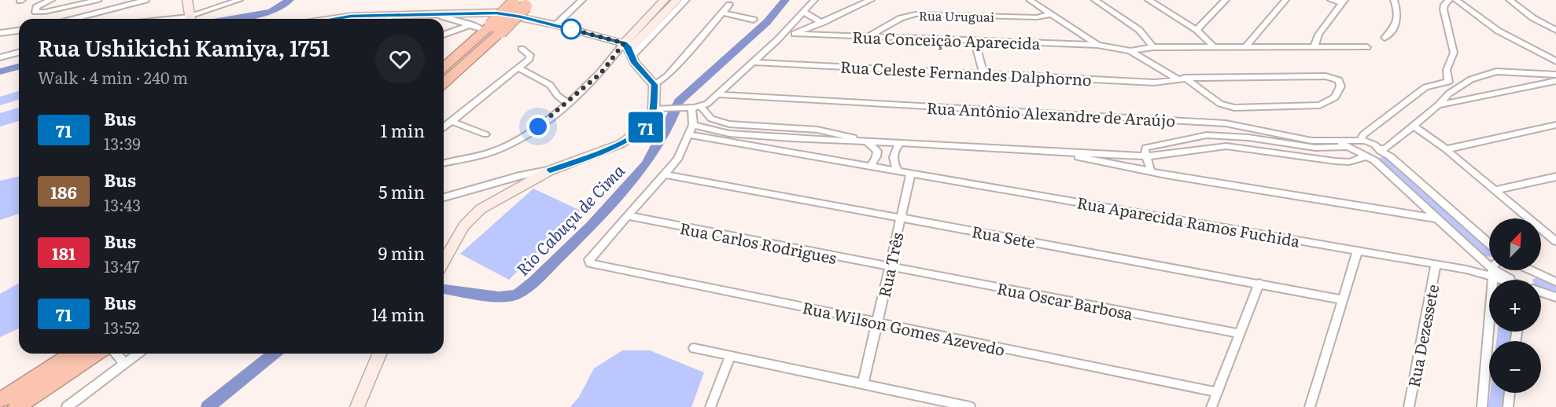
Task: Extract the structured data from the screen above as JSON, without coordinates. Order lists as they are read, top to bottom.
{
  "streets": {
    "street": [
      "Rua Uruguai",
      "Rua Conceição Aparecida",
      "Rua Celeste Fernandes Dalphorno",
      "Rua Antônio Alexandre de Araújo",
      "Rua Aparecida Ramos Fuchida",
      "Rua Sete",
      "Rua Carlos Rodrigues",
      "Rua Três",
      "Rua Oscar Barbosa",
      "Rua Wilson Gomes Azevedo",
      "Rua Dezessete"
    ]
  },
  "crossings": [
    ["Rua Uruguai", "Rua Conceição Aparecida"],
    ["Rua Aparecida Ramos Fuchida", "Rua Três"],
    ["Rua Aparecida Ramos Fuchida", "Rua Dezessete"],
    ["Rua Sete", "Rua Três"],
    ["Rua Carlos Rodrigues", "Rua Três"],
    ["Rua Carlos Rodrigues", "Rua Oscar Barbosa"],
    ["Rua Carlos Rodrigues", "Rua Wilson Gomes Azevedo"],
    ["Rua Três", "Rua Oscar Barbosa"],
    ["Rua Três", "Rua Wilson Gomes Azevedo"]
  ],
  "water": ["Rio Cabuçu de Cima"],
  "lines": ["bus line 71"],
  "north": "top right",
  "page": {
    "on_map": "71",
    "heading": ["Rua Ushikichi Kamiya, 1751", "Walk · 4 min · 240 m"],
    "list": [
      {
        "mark": "71",
        "name": "Bus",
        "note": "13:39",
        "value": "1 min"
      },
      {
        "mark": "186",
        "name": "Bus",
        "note": "13:43",
        "value": "5 min"
      },
      {
        "mark": "181",
        "name": "Bus",
        "note": "13:47",
        "value": "9 min"
      },
      {
        "mark": "71",
        "name": "Bus",
        "note": "13:52",
        "value": "14 min"
      }
    ],
    "map_buttons": ["+", "−"]
  }
}
